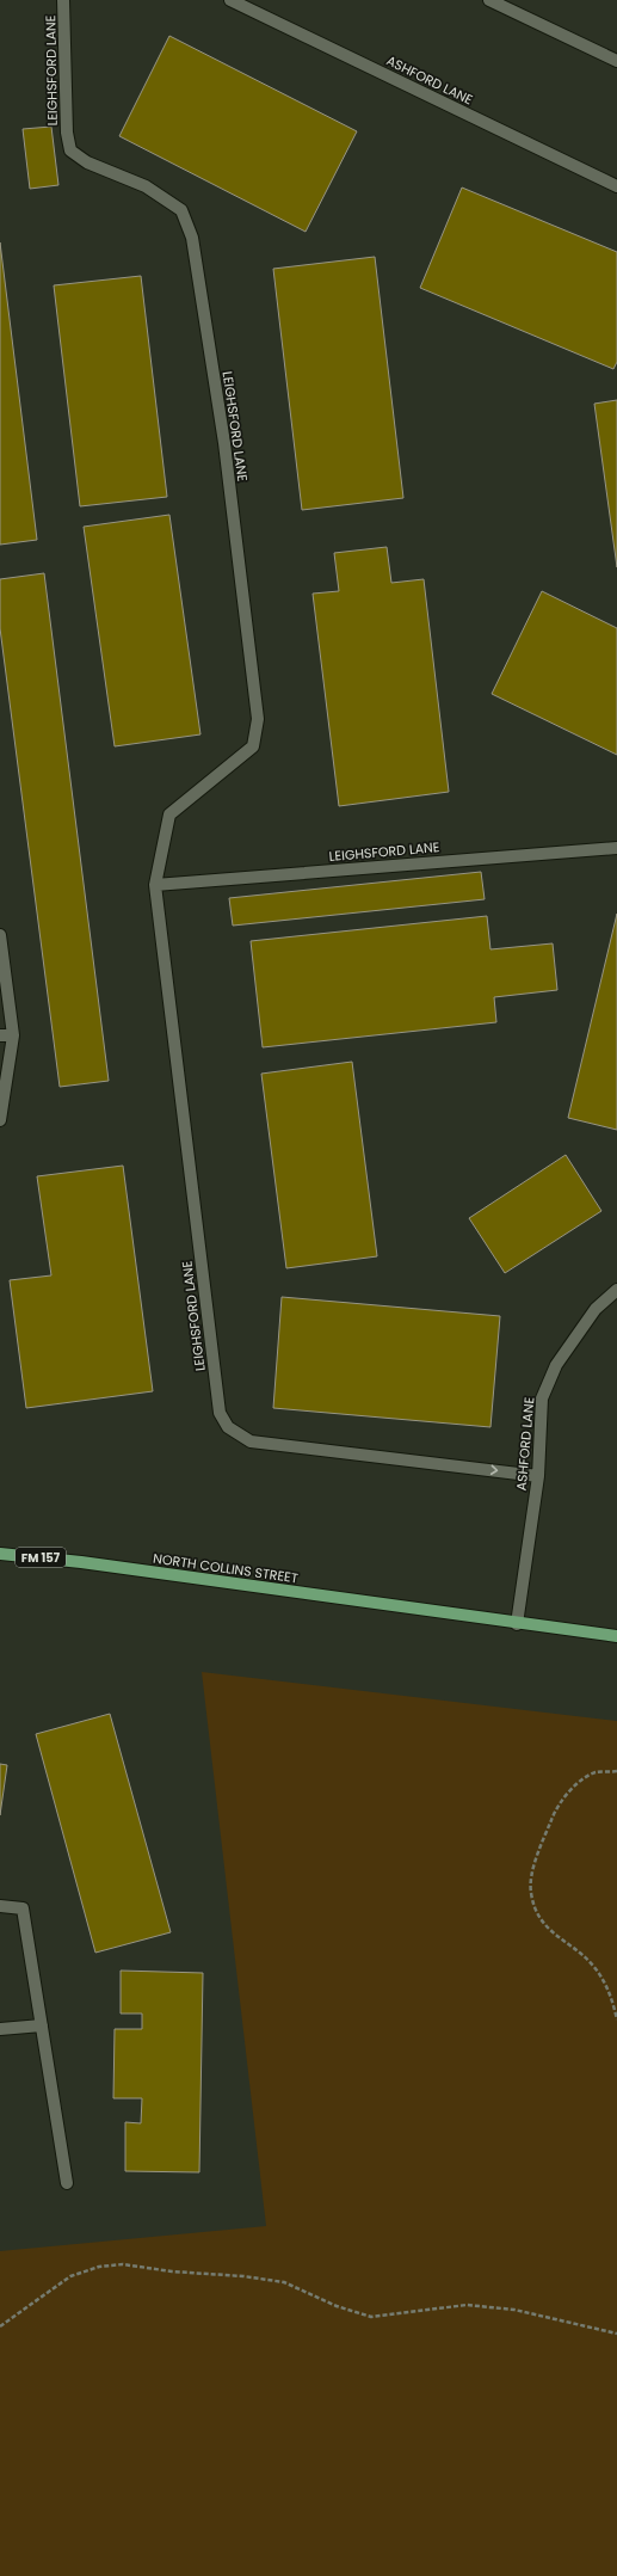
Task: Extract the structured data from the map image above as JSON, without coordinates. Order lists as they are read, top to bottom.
{
  "streets": {
    "main road": ["FM 157", "NORTH COLLINS STREET"],
    "street": ["LEIGHSFORD LANE", "ASHFORD LANE"]
  },
  "crossings": [
    ["LEIGHSFORD LANE", "ASHFORD LANE"],
    ["ASHFORD LANE", "NORTH COLLINS STREET"]
  ]
}
